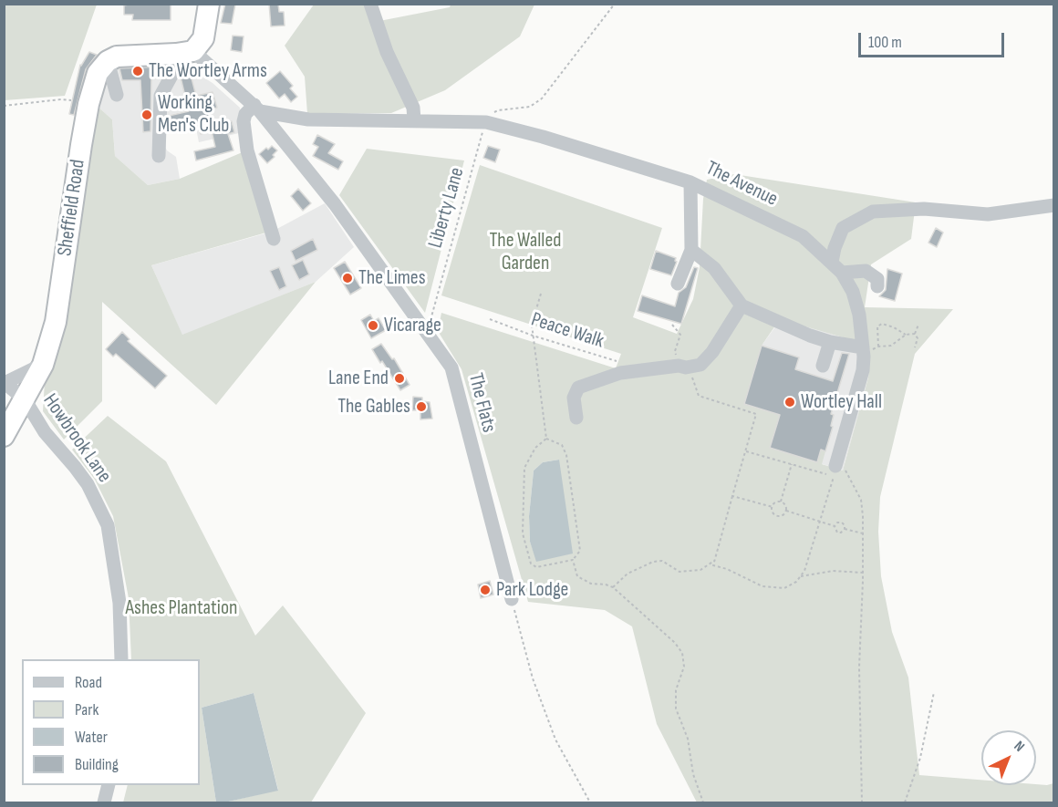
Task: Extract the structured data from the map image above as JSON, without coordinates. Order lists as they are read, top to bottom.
{
  "streets": {
    "highway": ["Sheffield Road"],
    "street": ["The Avenue", "The Flats", "Howbrook Lane"],
    "path": ["Liberty Lane", "Peace Walk"]
  },
  "crossings": [
    ["The Avenue", "Liberty Lane"],
    ["The Avenue", "The Flats"],
    ["Sheffield Road", "Howbrook Lane"],
    ["Liberty Lane", "The Flats"]
  ],
  "parks": ["The Walled Garden", "Ashes Plantation"],
  "places": [
    "The Wortley Arms",
    "Working Men's Club",
    "The Limes",
    "Vicarage",
    "Lane End",
    "Wortley Hall",
    "The Gables",
    "Park Lodge"
  ],
  "legend": [
    "Road",
    "Park",
    "Water",
    "Building"
  ],
  "scale_bar": "100 m",
  "north": "top right"
}
